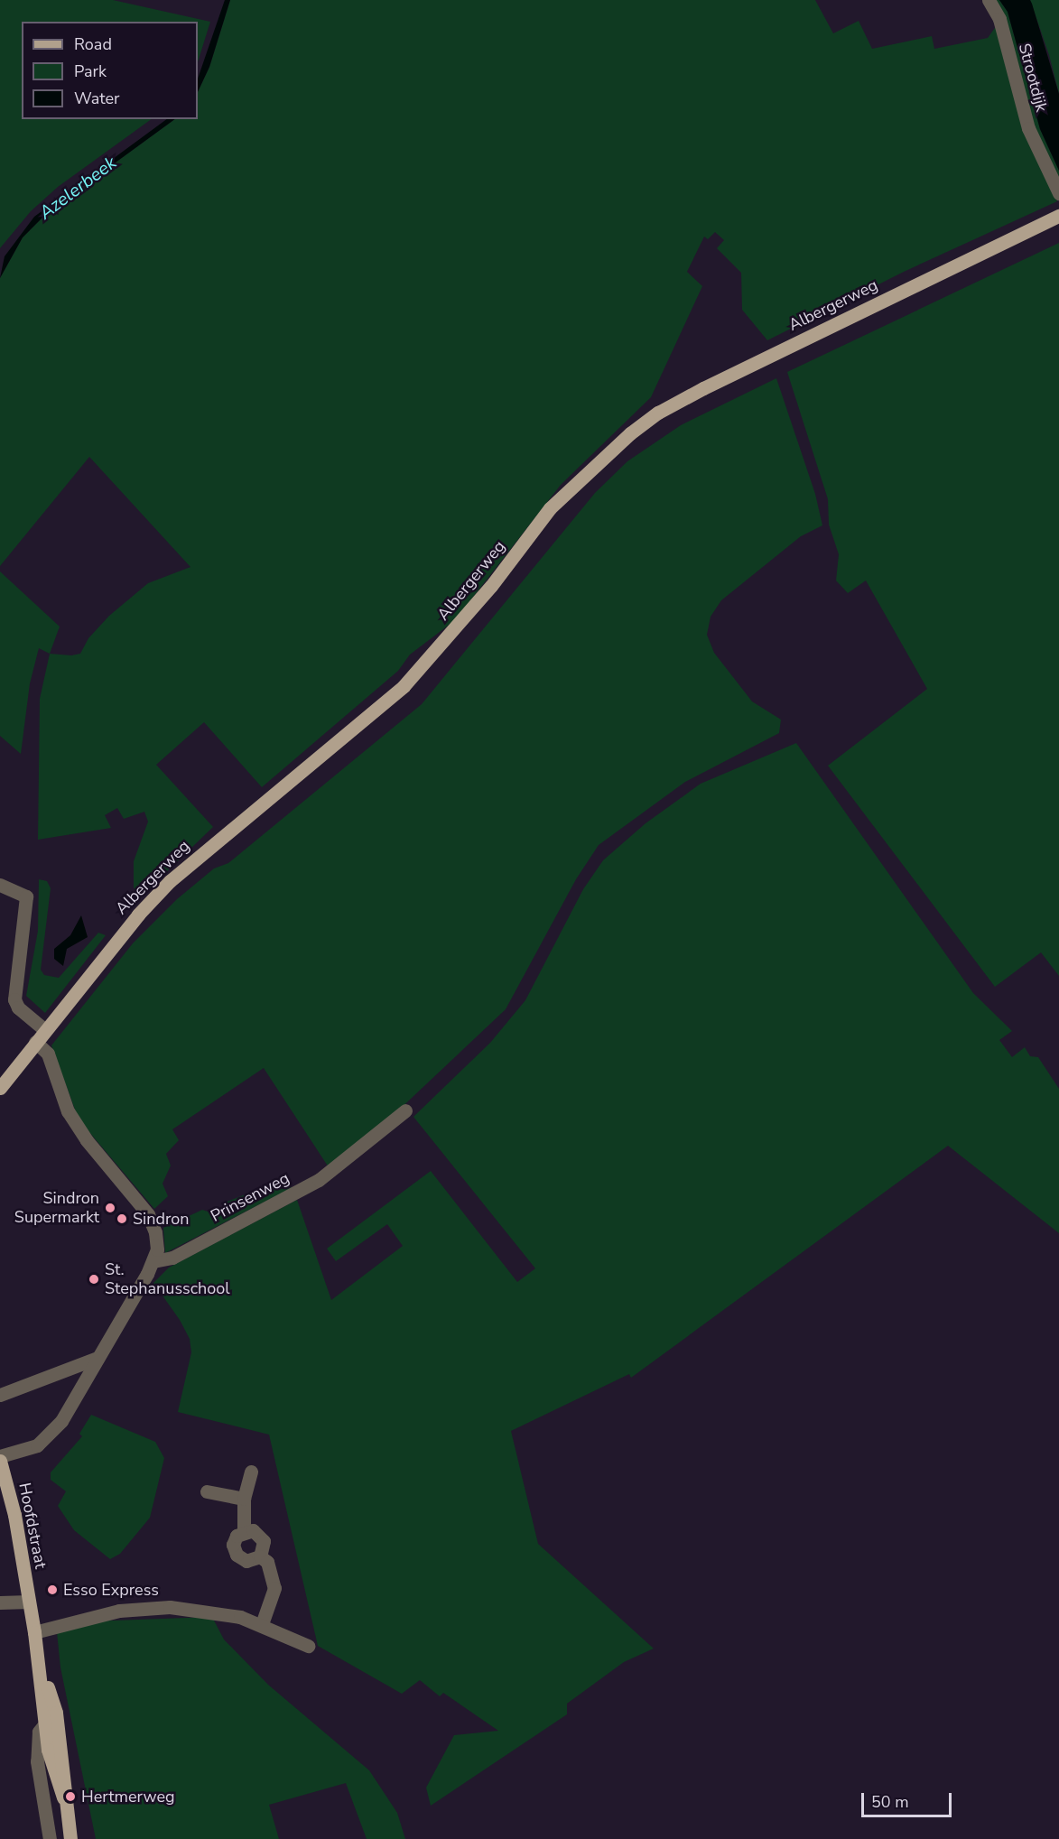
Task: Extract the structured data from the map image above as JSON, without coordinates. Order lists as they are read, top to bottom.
{
  "streets": {
    "main road": ["Albergerweg", "Hoofdstraat"],
    "street": ["Strootdijk", "Prinsenweg"]
  },
  "water": ["Azelerbeek"],
  "places": [
    "Sindron Supermarkt",
    "Sindron",
    "St. Stephanusschool",
    "Esso Express",
    "Hertmerweg"
  ],
  "legend": ["Road", "Park", "Water"],
  "scale_bar": "50 m"
}
